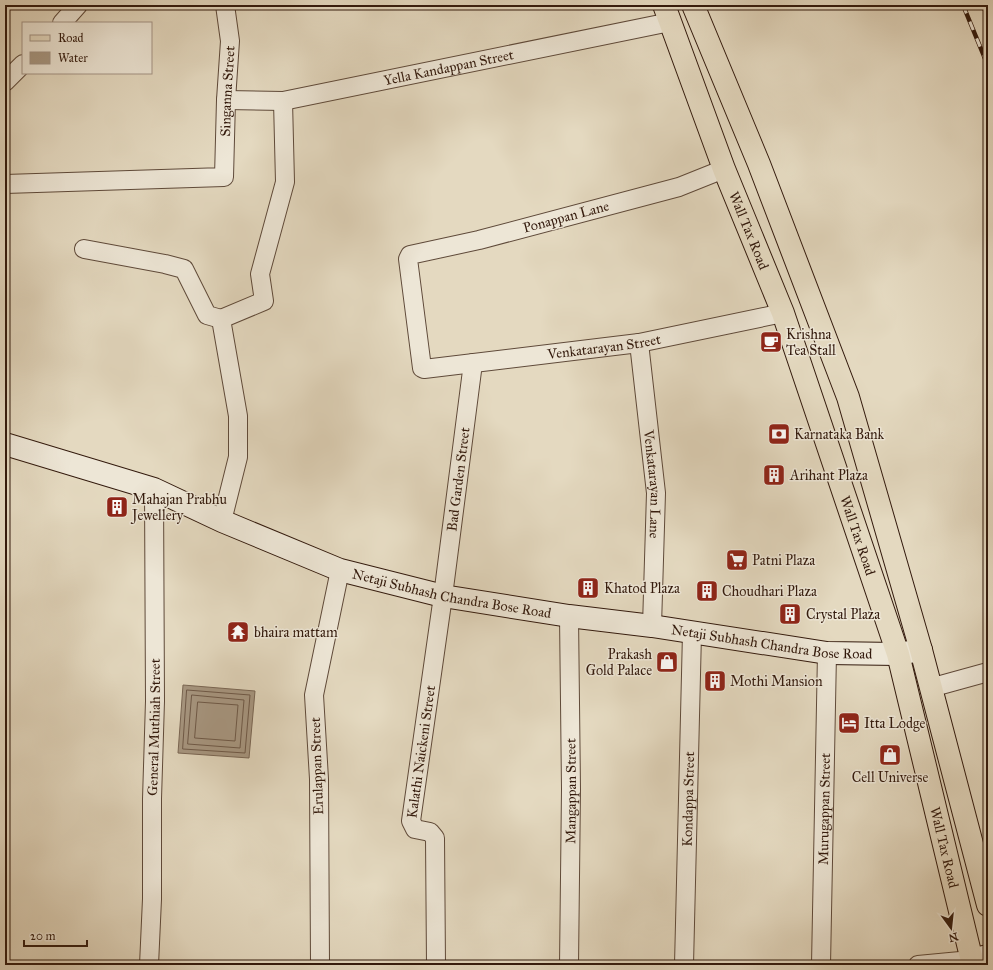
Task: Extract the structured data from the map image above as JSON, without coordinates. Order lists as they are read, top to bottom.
{
  "streets": {
    "main road": ["Wall Tax Road"],
    "street": [
      "Yella Kandappan Street",
      "Singanna Street",
      "Ponappan Lane",
      "Venkatarayan Street",
      "Bad Garden Street",
      "Venkatarayan Lane",
      "Netaji Subhash Chandra Bose Road",
      "General Muthiah Street",
      "Kalathi Naickeni Street",
      "Erulappan Street",
      "Mangappan Street",
      "Kondappa Street",
      "Murugappan Street"
    ]
  },
  "crossings": [
    ["Yella Kandappan Street", "Singanna Street"],
    ["Yella Kandappan Street", "Wall Tax Road"],
    ["Ponappan Lane", "Wall Tax Road"],
    ["Ponappan Lane", "Venkatarayan Street"],
    ["Wall Tax Road", "Venkatarayan Street"],
    ["Wall Tax Road", "Netaji Subhash Chandra Bose Road"],
    ["Venkatarayan Street", "Bad Garden Street"],
    ["Venkatarayan Street", "Venkatarayan Lane"],
    ["Bad Garden Street", "Netaji Subhash Chandra Bose Road"],
    ["Bad Garden Street", "Kalathi Naickeni Street"],
    ["Venkatarayan Lane", "Netaji Subhash Chandra Bose Road"],
    ["Netaji Subhash Chandra Bose Road", "General Muthiah Street"],
    ["Netaji Subhash Chandra Bose Road", "Kalathi Naickeni Street"],
    ["Netaji Subhash Chandra Bose Road", "Erulappan Street"],
    ["Netaji Subhash Chandra Bose Road", "Mangappan Street"],
    ["Netaji Subhash Chandra Bose Road", "Kondappa Street"],
    ["Netaji Subhash Chandra Bose Road", "Murugappan Street"]
  ],
  "places": {
    "cafe": ["Krishna Tea Stall"],
    "bank": ["Karnataka Bank"],
    "building": [
      "Arihant Plaza",
      "Mahajan Prabhu Jewellery",
      "Khatod Plaza",
      "Choudhari Plaza",
      "Crystal Plaza",
      "Mothi Mansion"
    ],
    "supermarket": ["Patni Plaza"],
    "temple": ["bhaira mattam"],
    "shop": ["Prakash Gold Palace", "Cell Universe"],
    "hotel": ["Itta Lodge"]
  },
  "legend": ["Road", "Water"],
  "scale_bar": "20 m",
  "north": "bottom"
}
